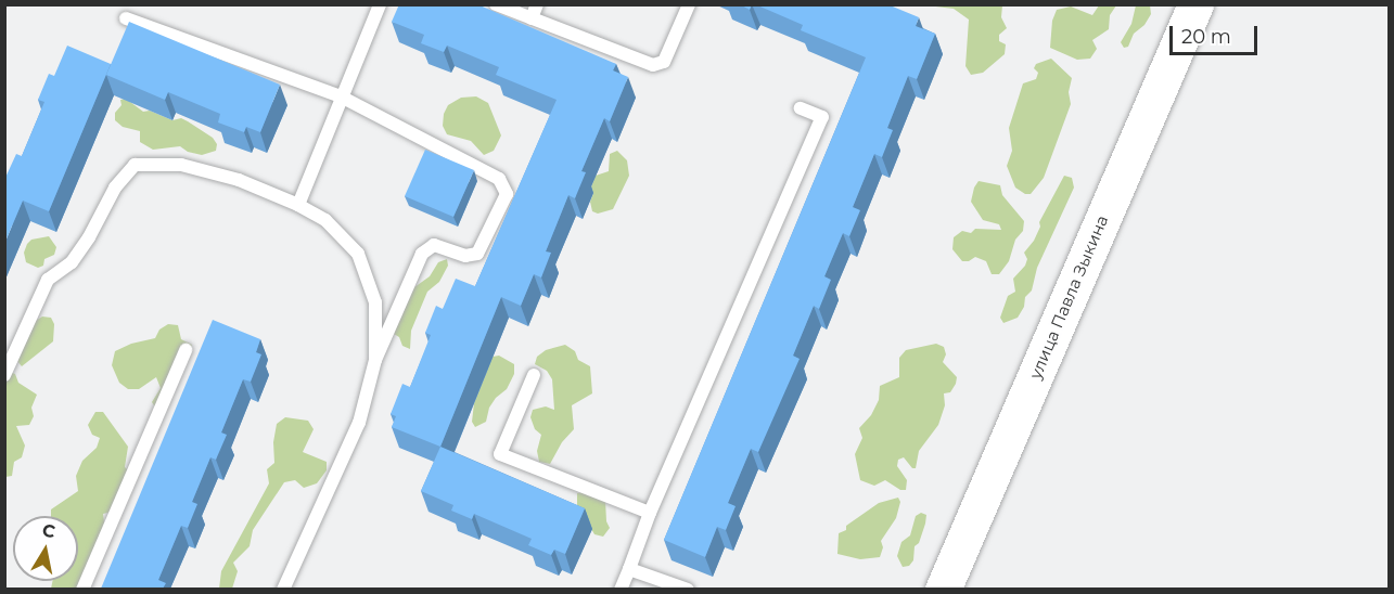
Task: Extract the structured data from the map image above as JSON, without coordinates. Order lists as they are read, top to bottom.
{
  "streets": {
    "main road": ["улица Павла Зыкина"]
  },
  "scale_bar": "20 m",
  "north": "top"
}
